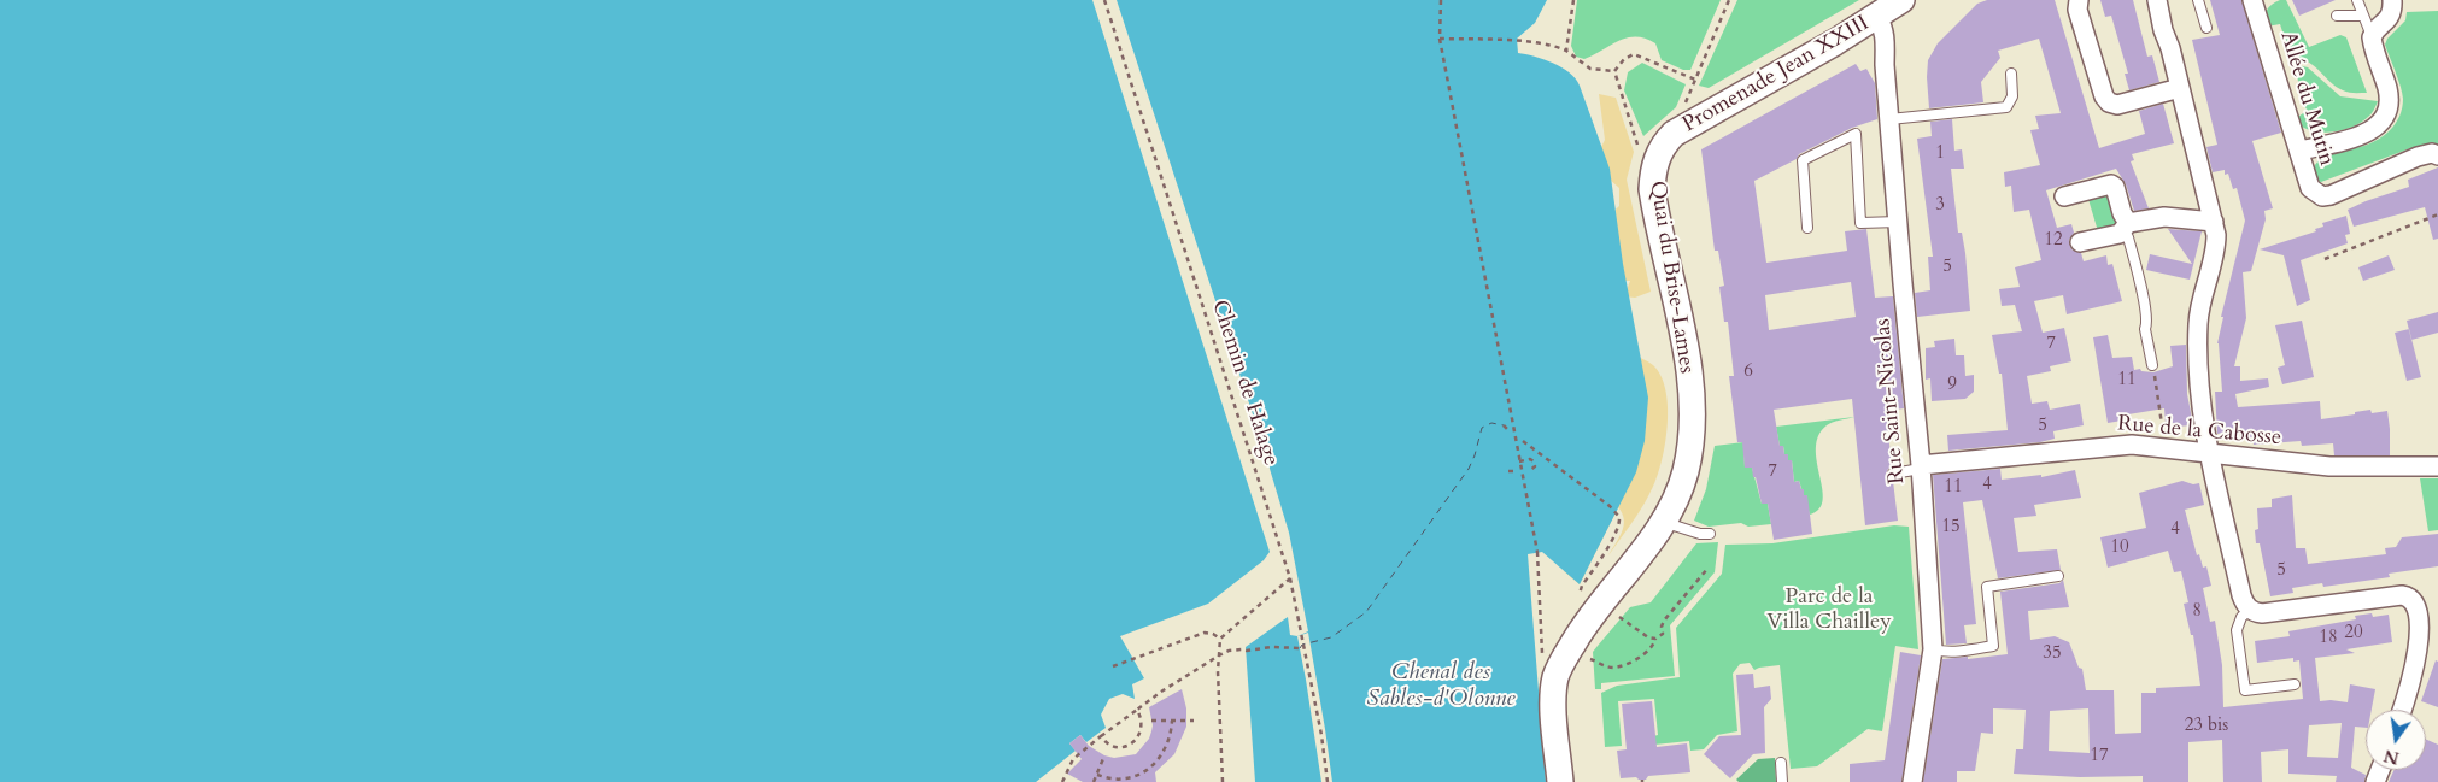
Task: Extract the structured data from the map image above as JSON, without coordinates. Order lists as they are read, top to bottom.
{
  "streets": {
    "street": [
      "Promenade Jean XXIII",
      "Allée du Mutin",
      "Quai du Brise-Lames",
      "Rue Saint-Nicolas",
      "Rue de la Cabosse"
    ],
    "path": ["Chemin de Halage"]
  },
  "crossings": [
    ["Promenade Jean XXIII", "Quai du Brise-Lames"],
    ["Promenade Jean XXIII", "Rue Saint-Nicolas"],
    ["Rue Saint-Nicolas", "Rue de la Cabosse"]
  ],
  "water": ["Chenal des Sables-d'Olonne"],
  "parks": ["Parc de la Villa Chailley"],
  "house_numbers": [
    "1",
    "3",
    "12",
    "5",
    "7",
    "6",
    "11",
    "9",
    "5",
    "7",
    "4",
    "11",
    "15",
    "4",
    "10",
    "5",
    "8",
    "20",
    "18",
    "35",
    "23 bis",
    "17"
  ],
  "north": "bottom"
}
